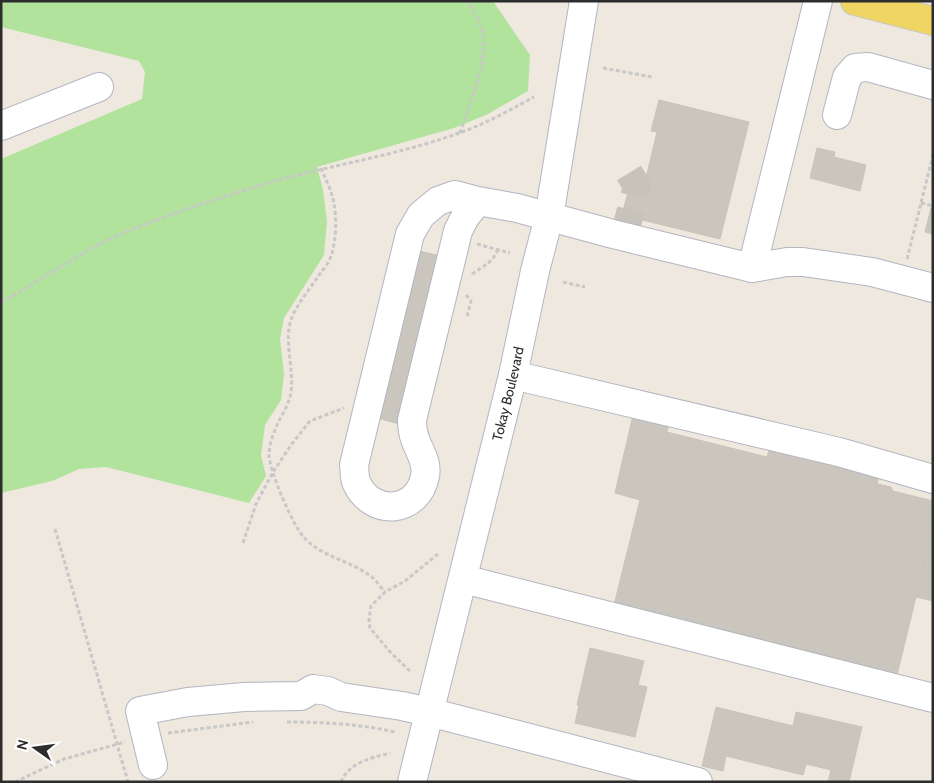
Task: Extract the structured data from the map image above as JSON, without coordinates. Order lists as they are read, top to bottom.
{
  "streets": {
    "street": ["Tokay Boulevard"]
  },
  "north": "left"
}
